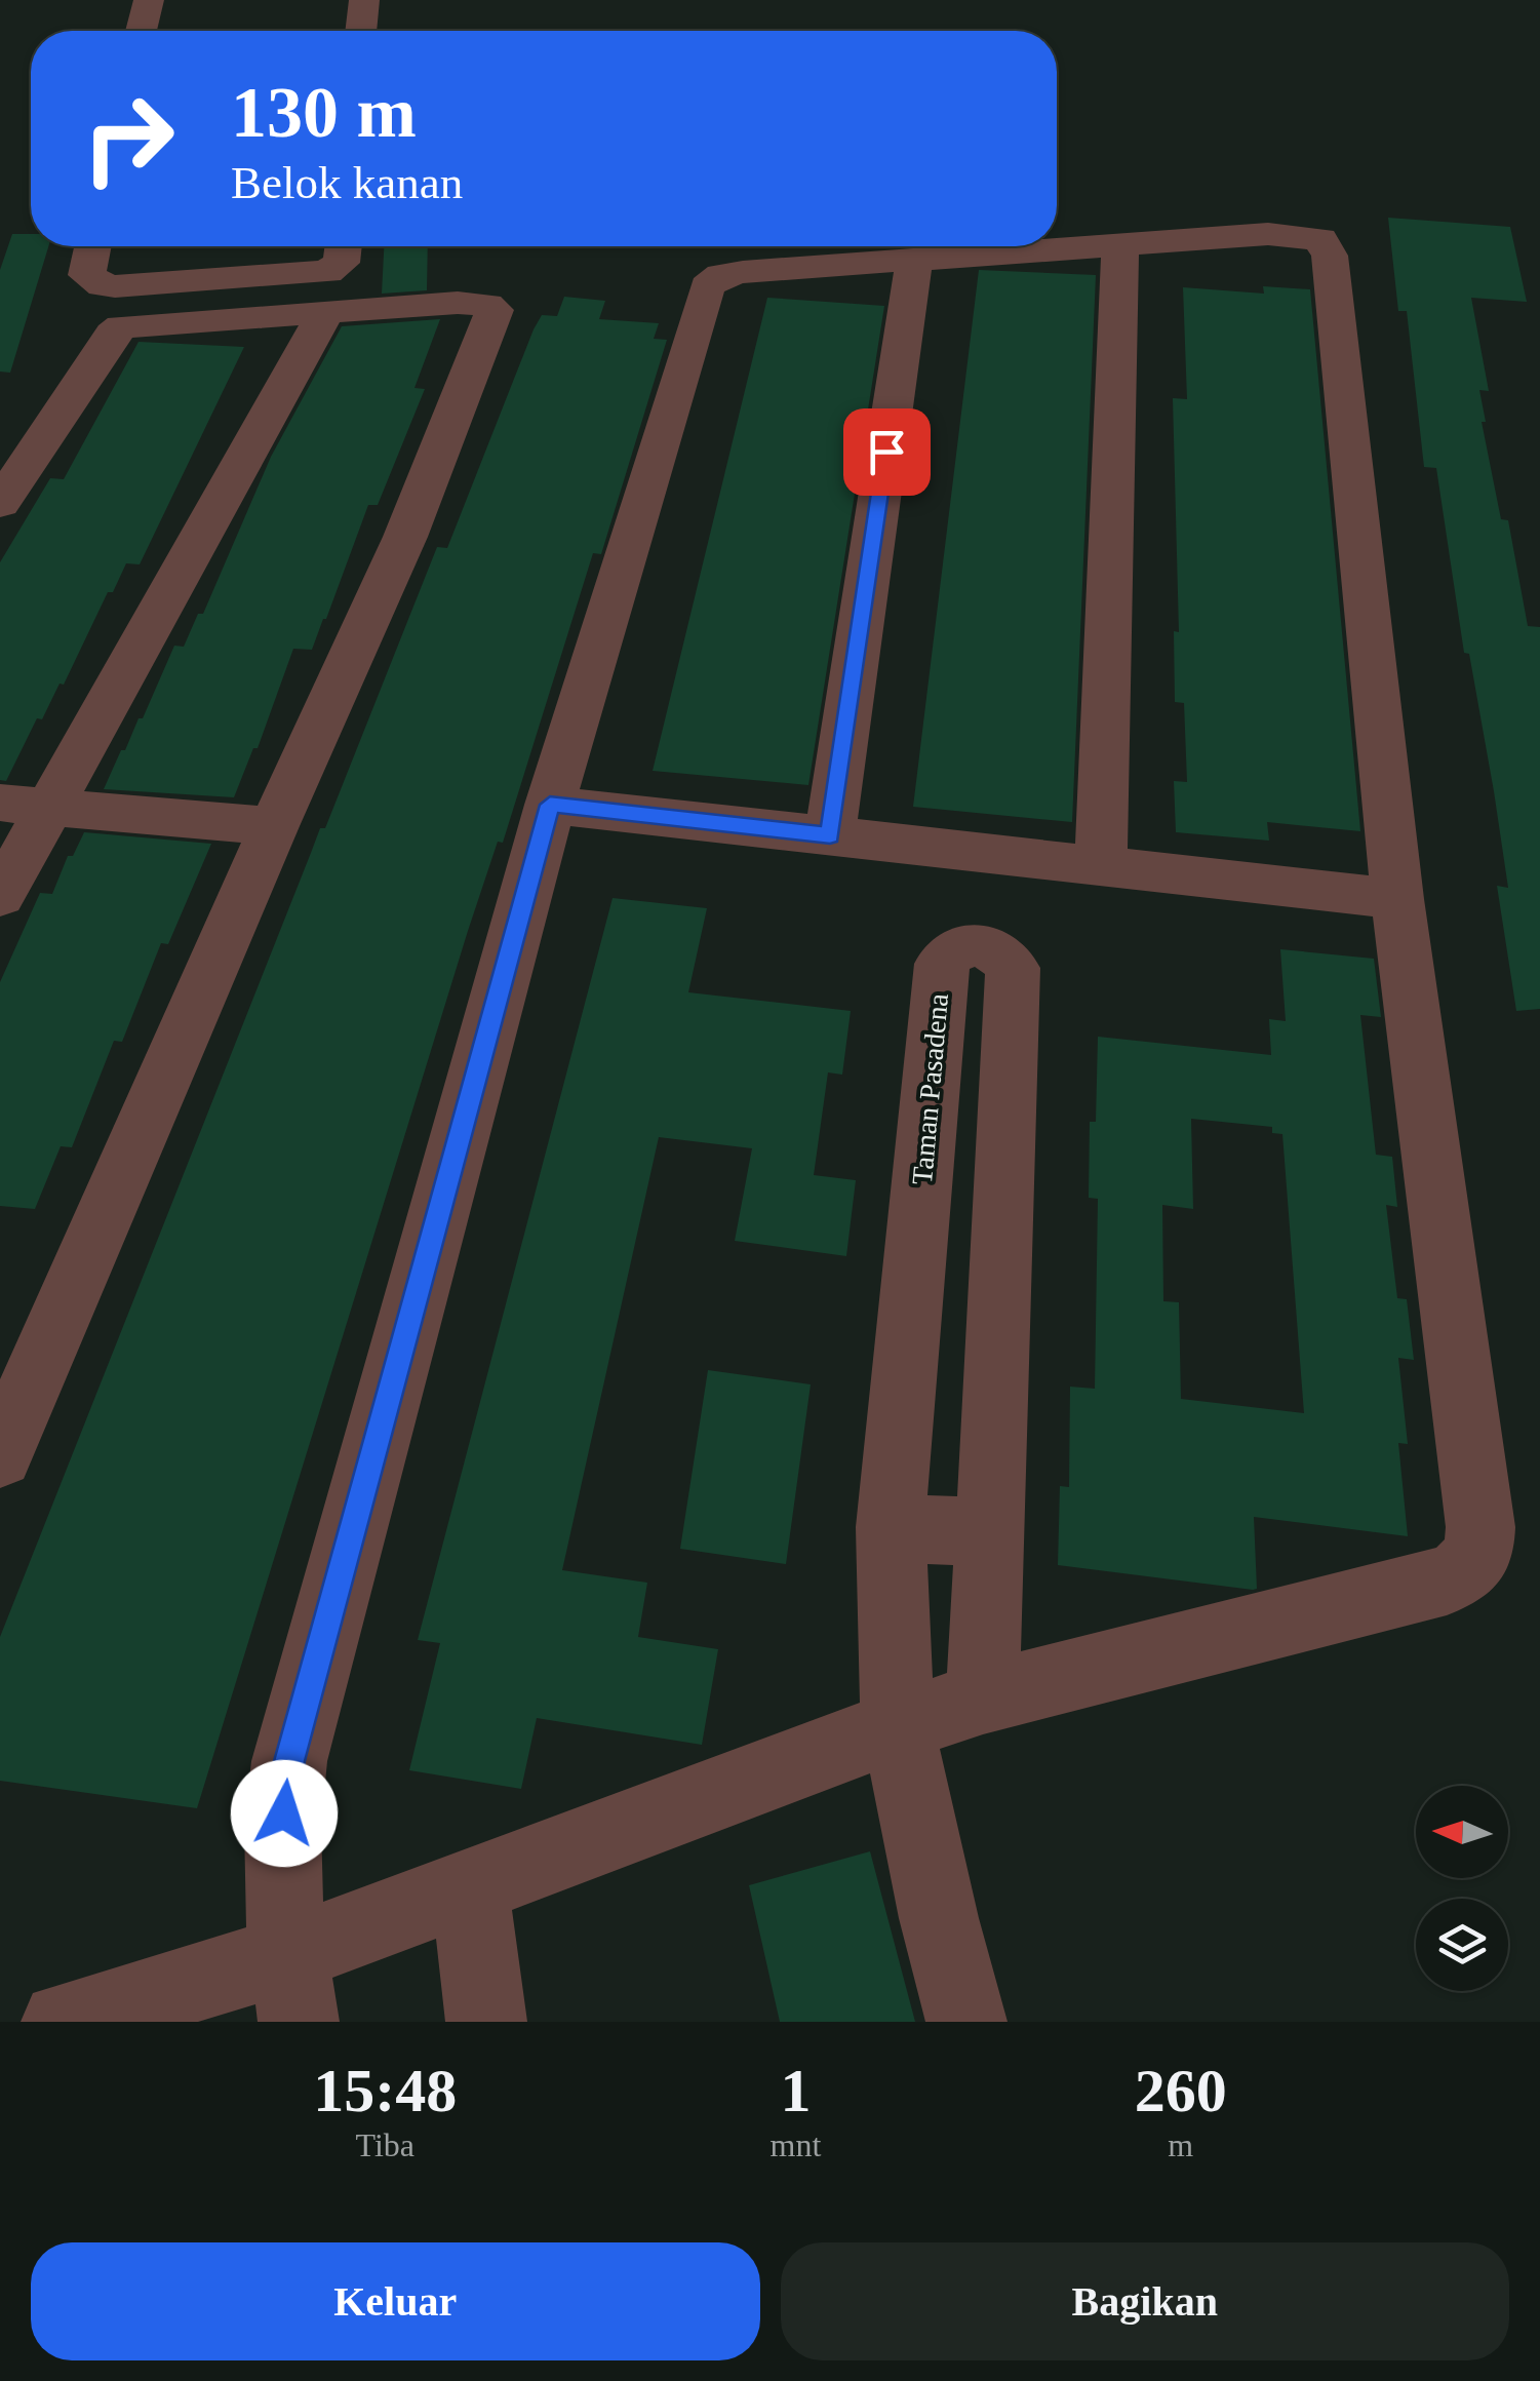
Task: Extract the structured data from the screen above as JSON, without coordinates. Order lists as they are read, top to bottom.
{
  "streets": {
    "street": ["Taman Pasadena"]
  },
  "north": "left",
  "page": {
    "turn": ["130 m", "Belok kanan"],
    "eta": [
      "15:48",
      "Tiba",
      "1",
      "mnt",
      "260",
      "m"
    ],
    "buttons": ["Keluar", "Bagikan"]
  }
}
